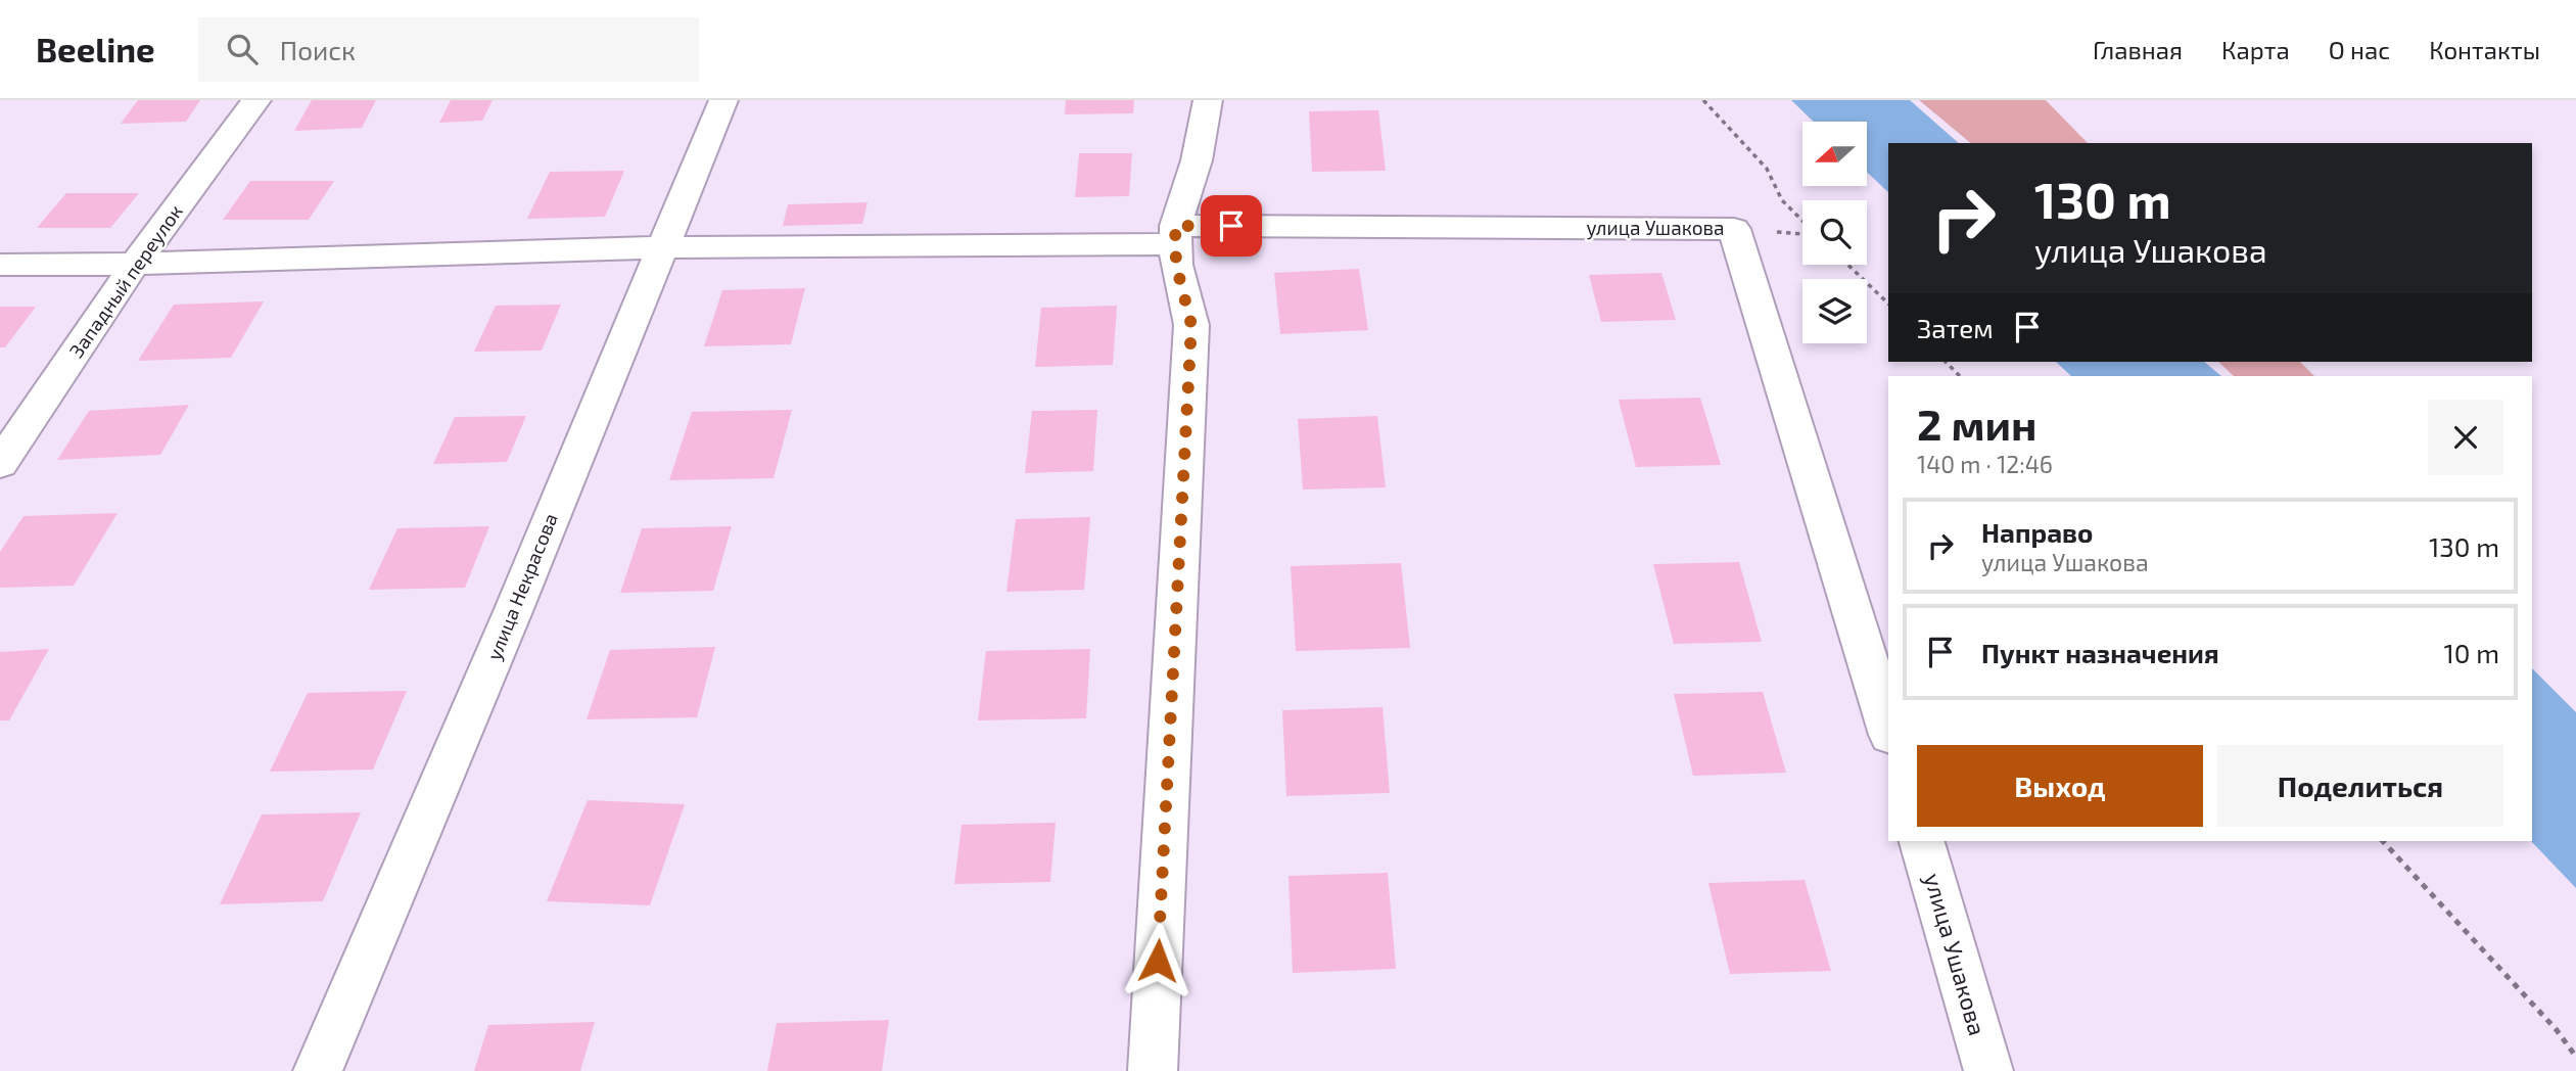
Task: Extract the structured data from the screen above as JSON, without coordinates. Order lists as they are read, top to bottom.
{
  "streets": {
    "street": ["улица Ушакова", "Западный переулок", "улица Некрасова"]
  },
  "north": "left",
  "page": {
    "header": "Beeline",
    "search": "Поиск",
    "nav": [
      "Главная",
      "Карта",
      "О нас",
      "Контакты"
    ],
    "turn": ["130 m", "улица Ушакова"],
    "then": "Затем",
    "heading": ["2 мин", "140 m · 12:46"],
    "list": [
      {
        "name": "Направо",
        "note": "улица Ушакова",
        "value": "130 m"
      },
      {
        "name": "Пункт назначения",
        "value": "10 m"
      }
    ],
    "buttons": ["Выход", "Поделиться"]
  }
}
